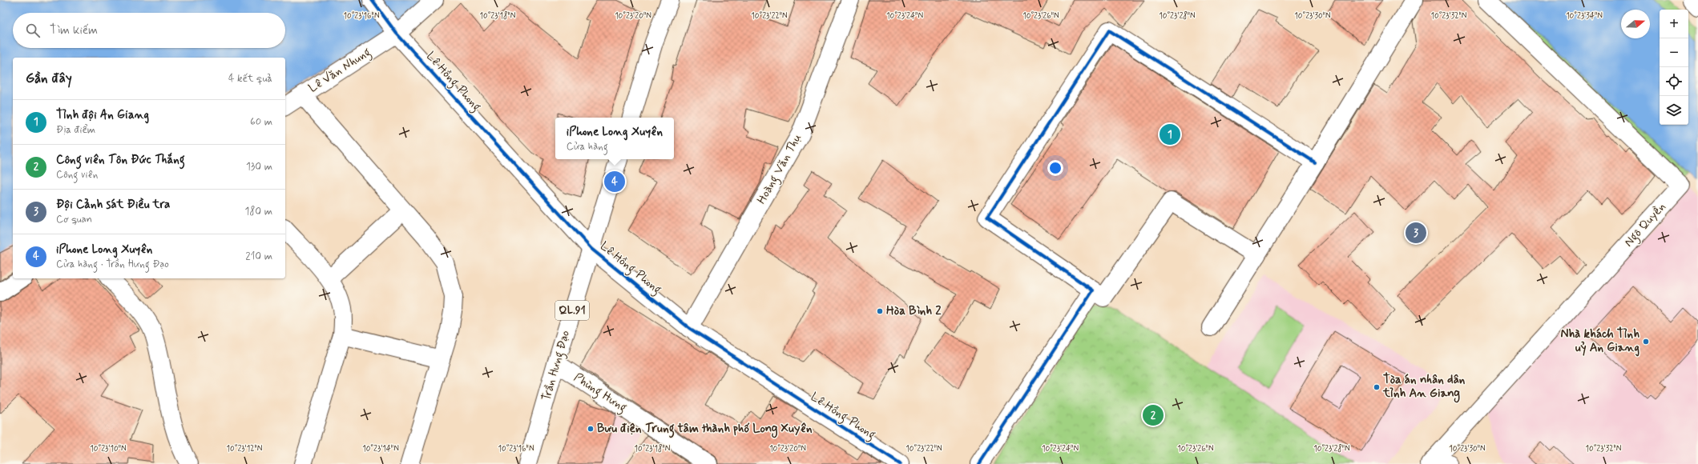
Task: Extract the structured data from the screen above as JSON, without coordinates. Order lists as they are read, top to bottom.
{
  "streets": {
    "main road": [
      "Lê Văn Nhung",
      "Lê Hồng Phong",
      "Hoàng Văn Thụ",
      "Ngô Quyền",
      "QL.91",
      "Trần Hưng Đạo",
      "Phùng Hưng"
    ]
  },
  "crossings": [
    ["Lê Văn Nhung", "Lê Hồng Phong"],
    ["Lê Hồng Phong", "Hoàng Văn Thụ"],
    ["Lê Hồng Phong", "Trần Hưng Đạo"],
    ["Trần Hưng Đạo", "Phùng Hưng"]
  ],
  "places": [
    "Hòa Bình 2",
    "Nhà khách Tỉnh uỷ An Giang",
    "Tòa án nhân dân tỉnh An Giang",
    "Bưu điện Trung tâm thành phố Long Xuyên"
  ],
  "north": "right",
  "page": {
    "map_buttons": ["+", "−"],
    "search": "Tìm kiếm",
    "heading": ["Gần đây", "4 kết quả"],
    "list": [
      {
        "mark": "1",
        "name": "Tỉnh đội An Giang",
        "note": "Địa điểm",
        "value": "60 m"
      },
      {
        "mark": "2",
        "name": "Công viên Tôn Đức Thắng",
        "note": "Công viên",
        "value": "130 m"
      },
      {
        "mark": "3",
        "name": "Đội Cảnh sát Điều tra",
        "note": "Cơ quan",
        "value": "180 m"
      },
      {
        "mark": "4",
        "name": "iPhone Long Xuyên",
        "note": "Cửa hàng · Trần Hưng Đạo",
        "value": "210 m"
      }
    ],
    "popup": ["iPhone Long Xuyên", "Cửa hàng"],
    "pins": [
      "1",
      "4",
      "3",
      "2"
    ]
  },
  "coordinates": [
    "10°23'16\"N",
    "10°23'18\"N",
    "10°23'20\"N",
    "10°23'32\"N",
    "10°23'22\"N",
    "10°23'24\"N",
    "10°23'26\"N",
    "10°23'28\"N",
    "10°23'30\"N",
    "10°23'34\"N",
    "10°23'10\"N",
    "10°23'12\"N",
    "10°23'14\"N"
  ]
}
